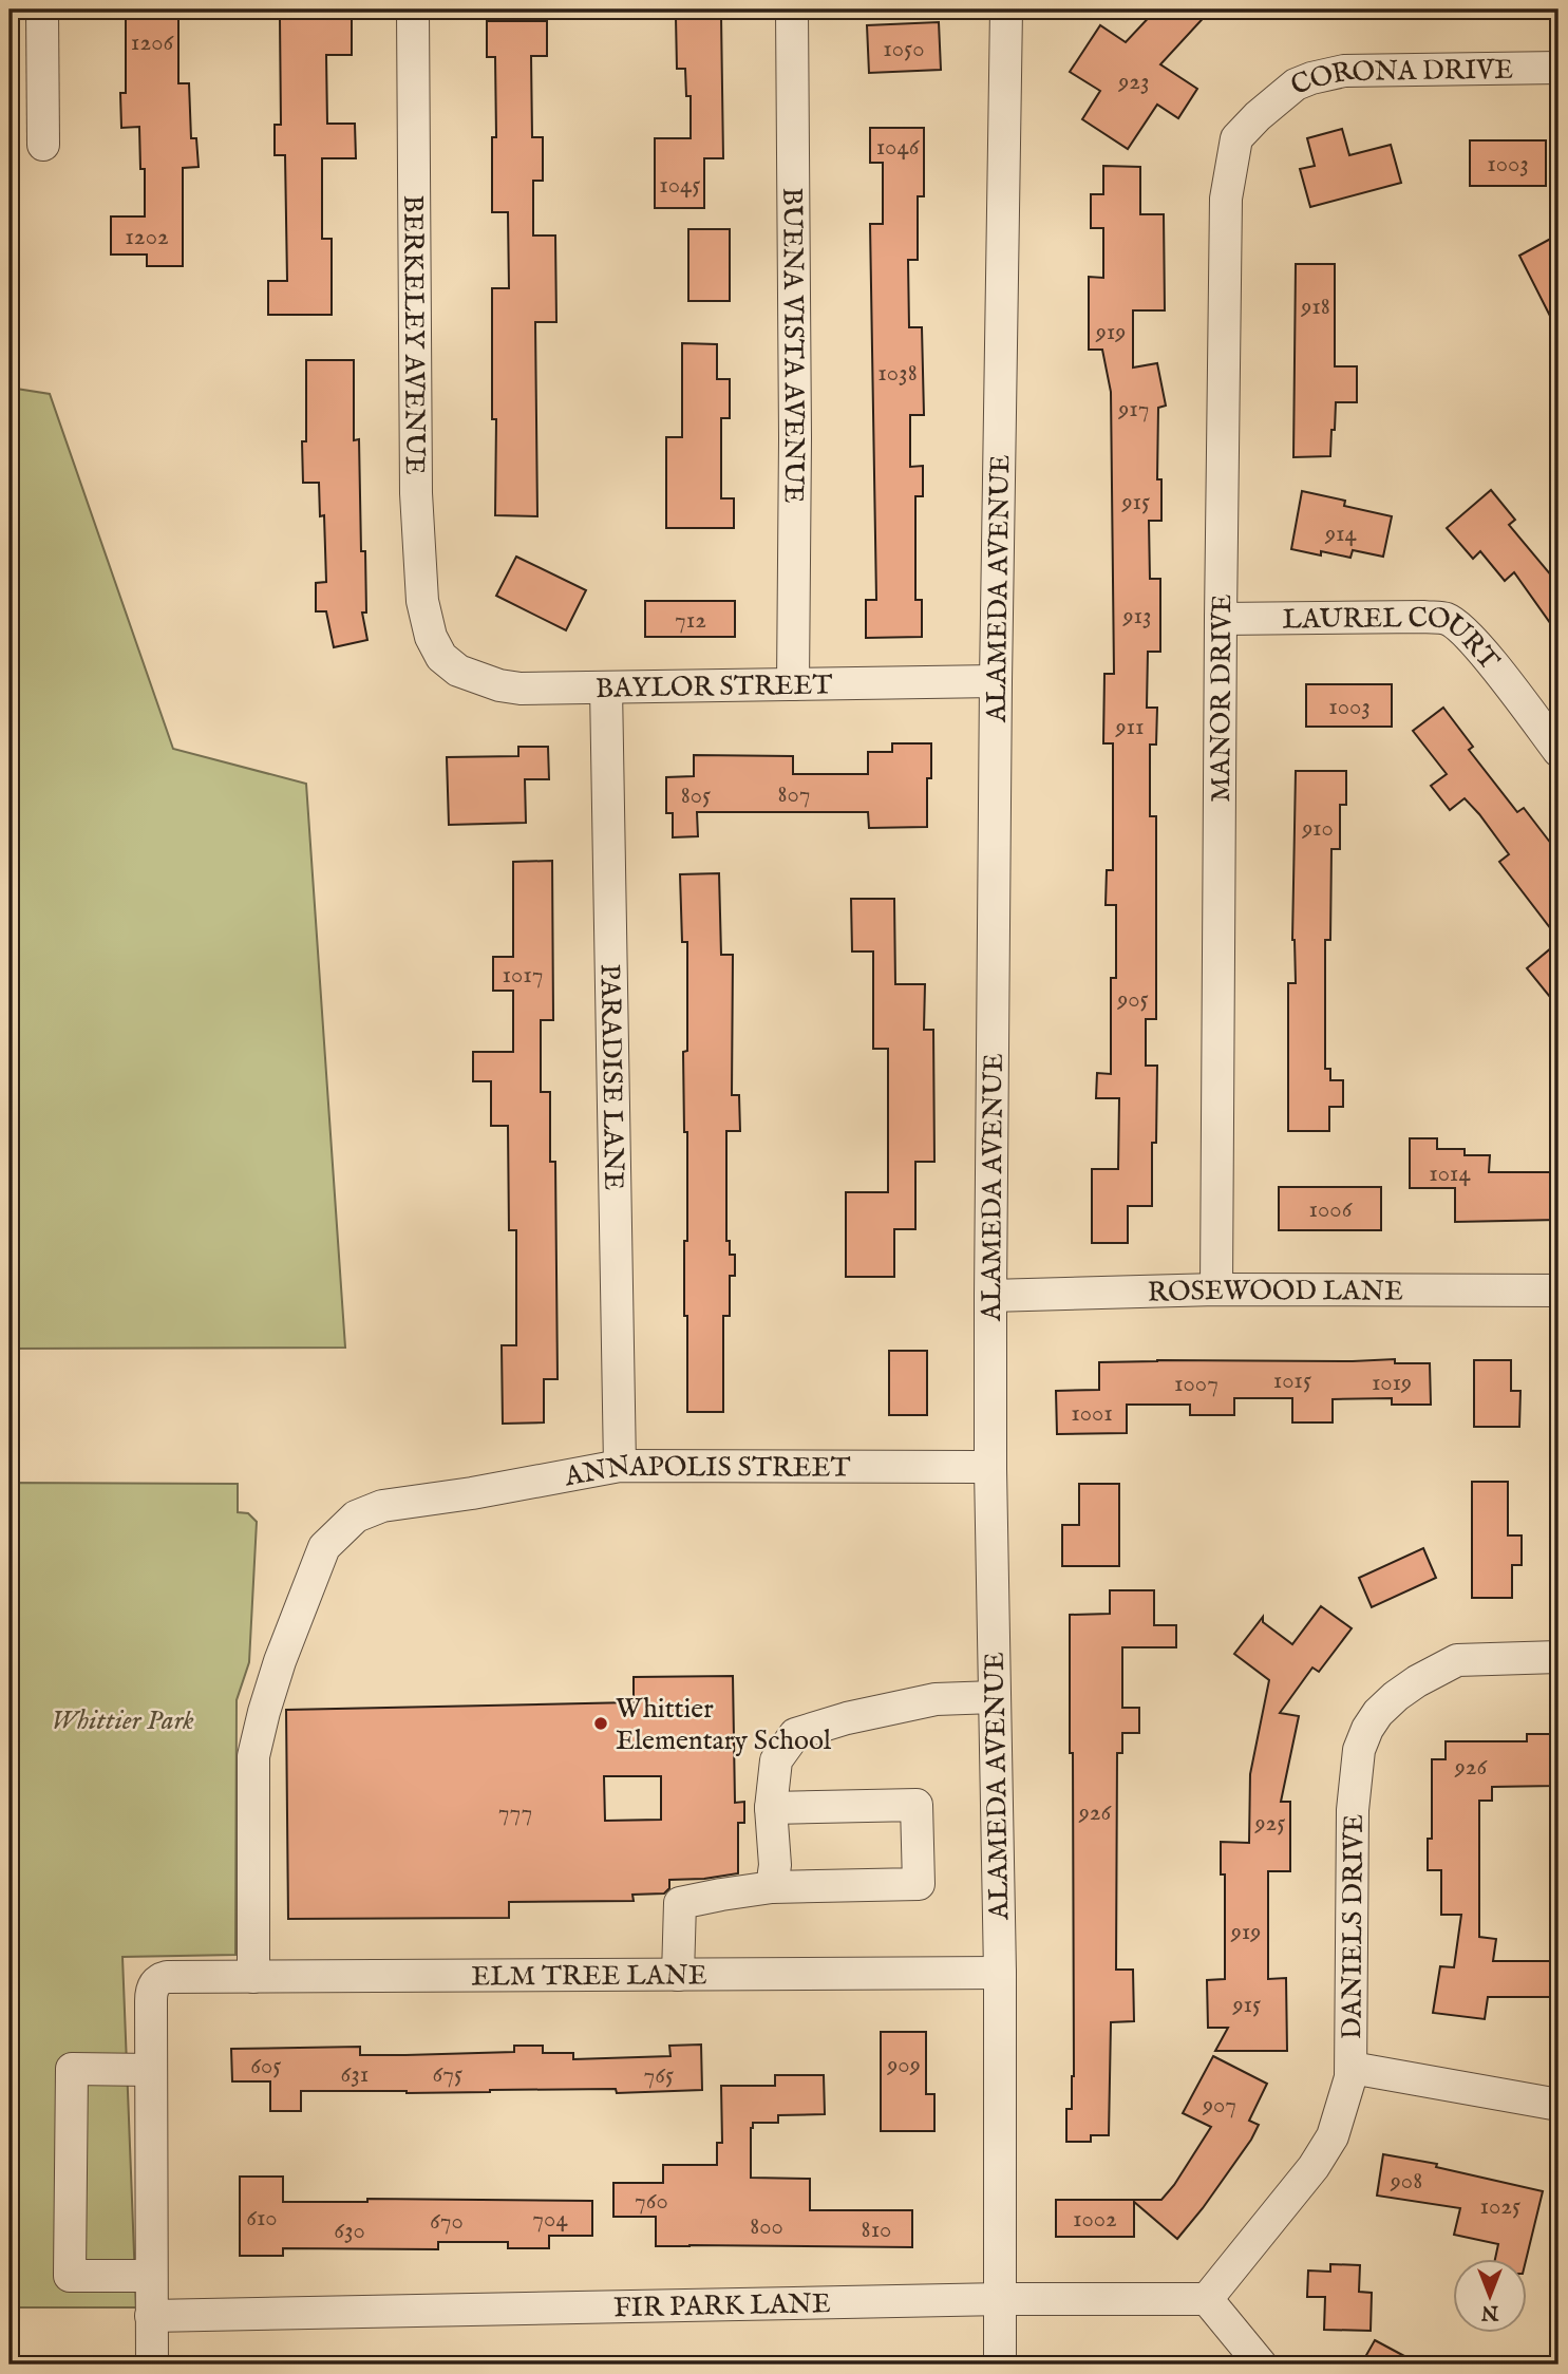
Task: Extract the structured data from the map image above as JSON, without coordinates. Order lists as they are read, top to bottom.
{
  "streets": {
    "street": [
      "CORONA DRIVE",
      "BERKELEY AVENUE",
      "BUENA VISTA AVENUE",
      "ALAMEDA AVENUE",
      "LAUREL COURT",
      "BAYLOR STREET",
      "MANOR DRIVE",
      "PARADISE LANE",
      "ROSEWOOD LANE",
      "ANNAPOLIS STREET",
      "DANIELS DRIVE",
      "ELM TREE LANE",
      "FIR PARK LANE"
    ]
  },
  "crossings": [
    ["CORONA DRIVE", "MANOR DRIVE"],
    ["BERKELEY AVENUE", "BAYLOR STREET"],
    ["BUENA VISTA AVENUE", "BAYLOR STREET"],
    ["ALAMEDA AVENUE", "BAYLOR STREET"],
    ["ALAMEDA AVENUE", "ROSEWOOD LANE"],
    ["ALAMEDA AVENUE", "ANNAPOLIS STREET"],
    ["ALAMEDA AVENUE", "ELM TREE LANE"],
    ["ALAMEDA AVENUE", "FIR PARK LANE"],
    ["LAUREL COURT", "MANOR DRIVE"],
    ["BAYLOR STREET", "PARADISE LANE"],
    ["MANOR DRIVE", "ROSEWOOD LANE"],
    ["PARADISE LANE", "ANNAPOLIS STREET"],
    ["ANNAPOLIS STREET", "ELM TREE LANE"],
    ["DANIELS DRIVE", "FIR PARK LANE"]
  ],
  "parks": ["Whittier Park"],
  "places": ["Whittier Elementary School"],
  "house_numbers": [
    "1206",
    "1050",
    "923",
    "1046",
    "1003",
    "1045",
    "1202",
    "918",
    "919",
    "1038",
    "917",
    "915",
    "914",
    "913",
    "712",
    "1003",
    "911",
    "807",
    "805",
    "910",
    "1017",
    "905",
    "1014",
    "1006",
    "1015",
    "1019",
    "1007",
    "1001",
    "926",
    "777",
    "926",
    "925",
    "919",
    "915",
    "909",
    "605",
    "631",
    "675",
    "765",
    "907",
    "908",
    "760",
    "1025",
    "610",
    "704",
    "1002",
    "670",
    "800",
    "810",
    "630"
  ],
  "north": "bottom"
}
